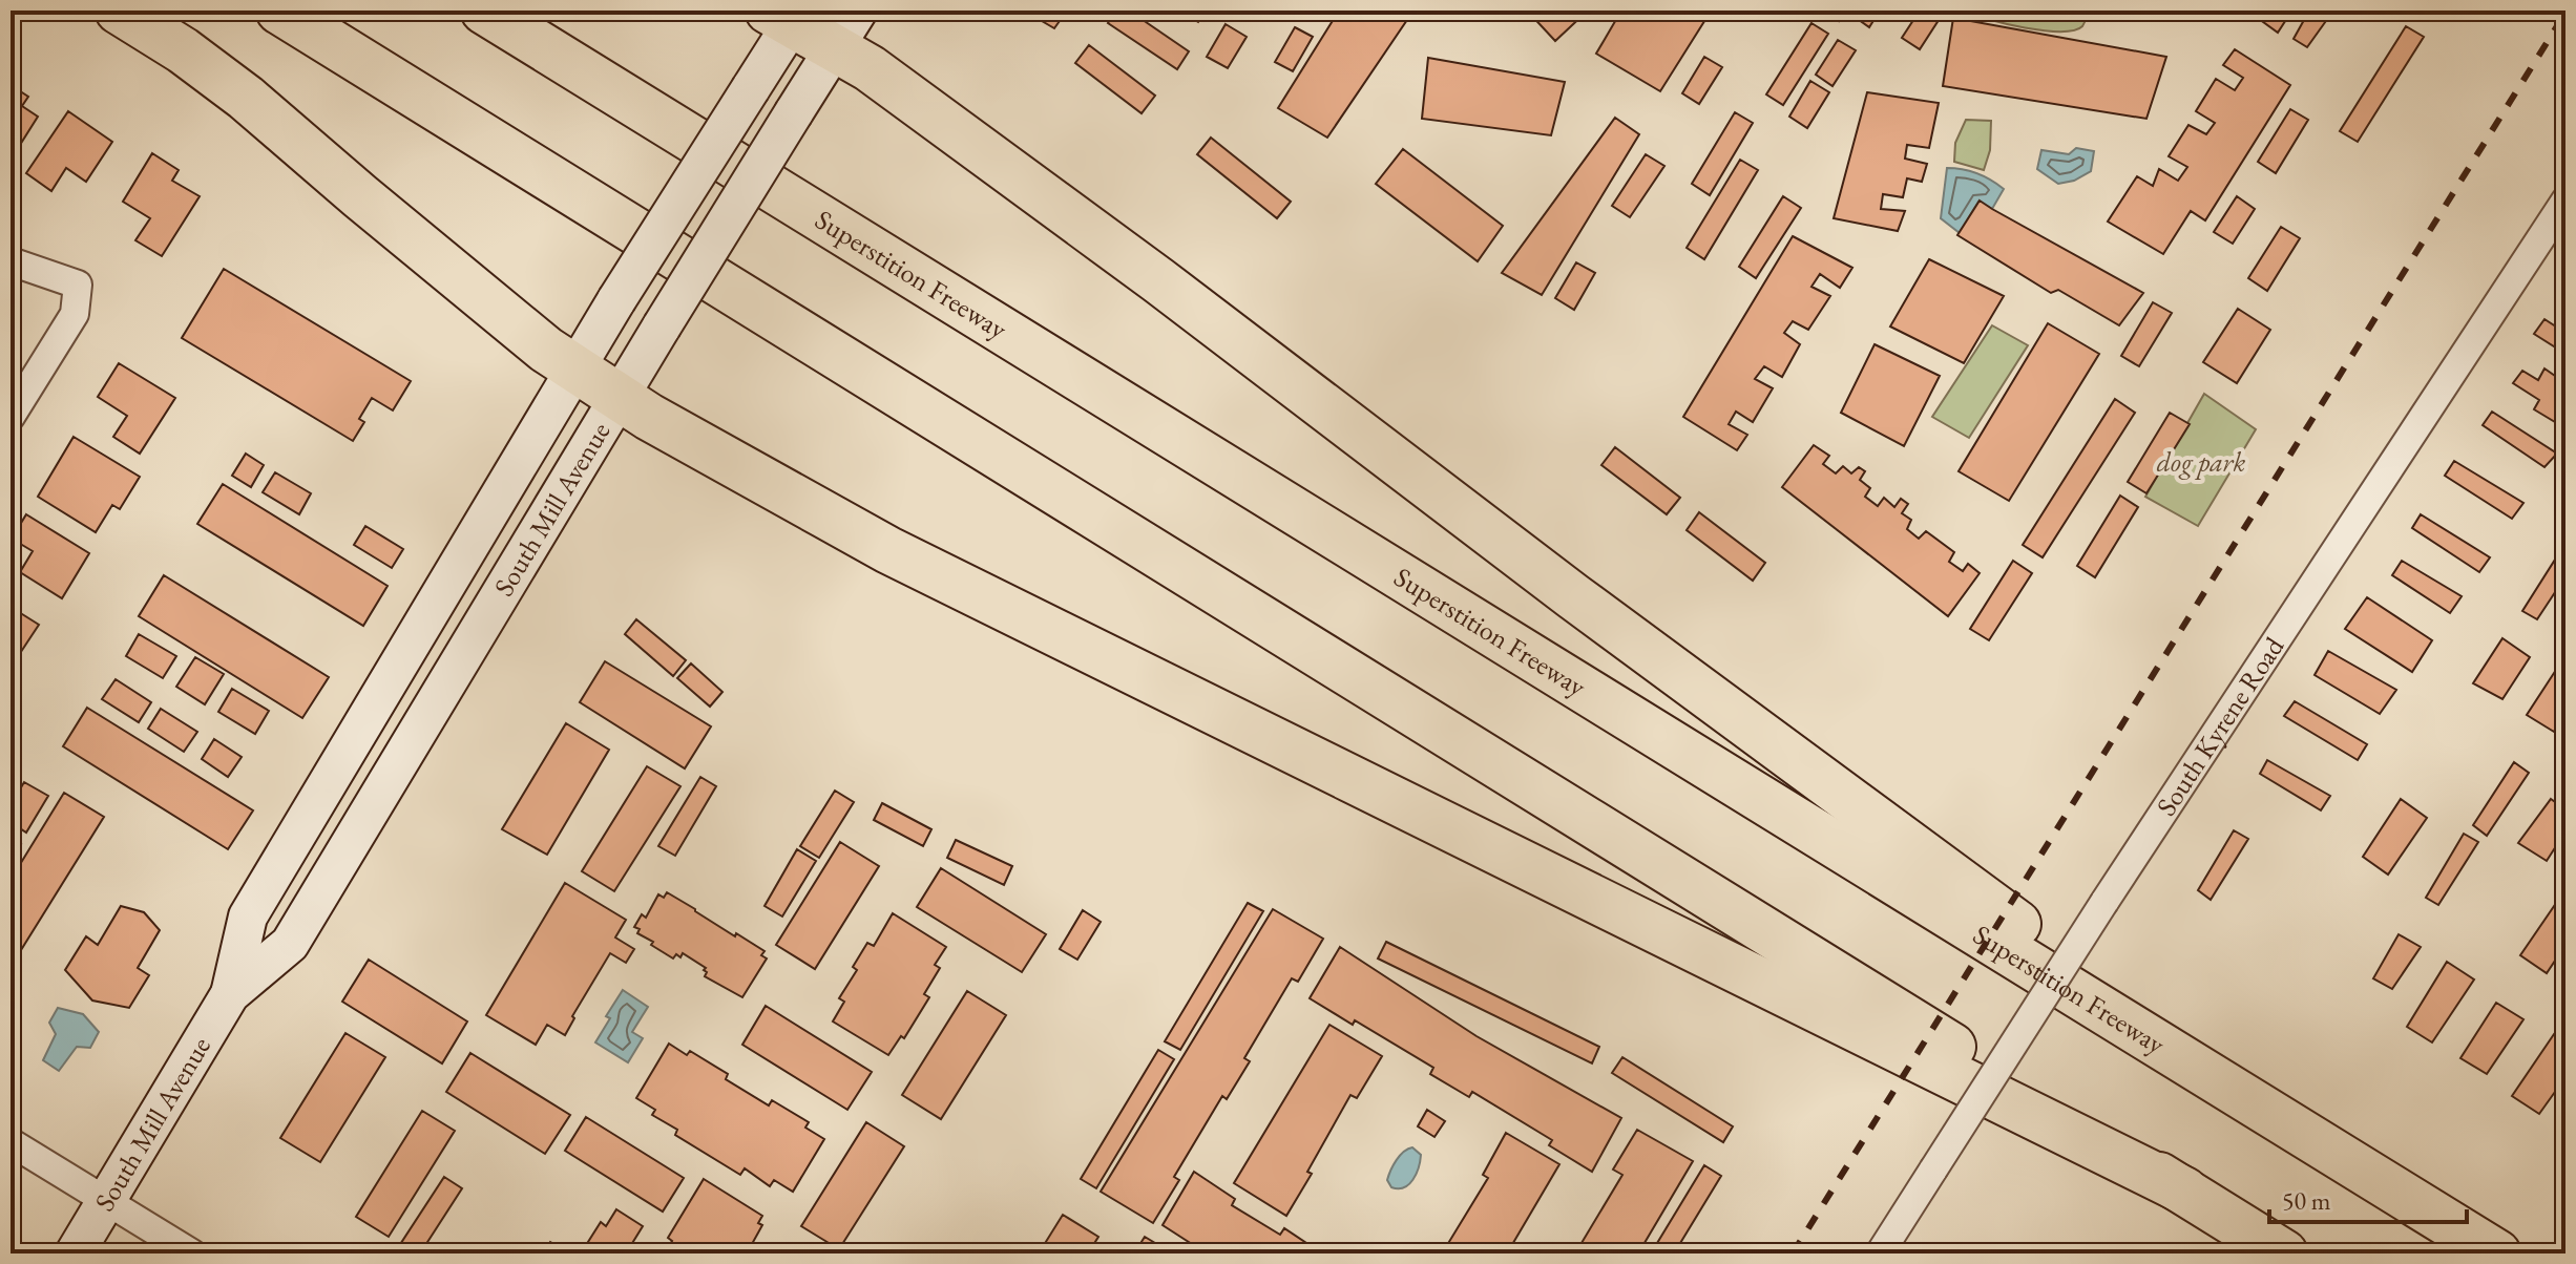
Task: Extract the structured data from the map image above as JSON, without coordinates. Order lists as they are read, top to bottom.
{
  "streets": {
    "highway": ["Superstition Freeway"],
    "main road": ["South Mill Avenue"],
    "street": ["South Kyrene Road"]
  },
  "parks": ["dog park"],
  "scale_bar": "50 m"
}
